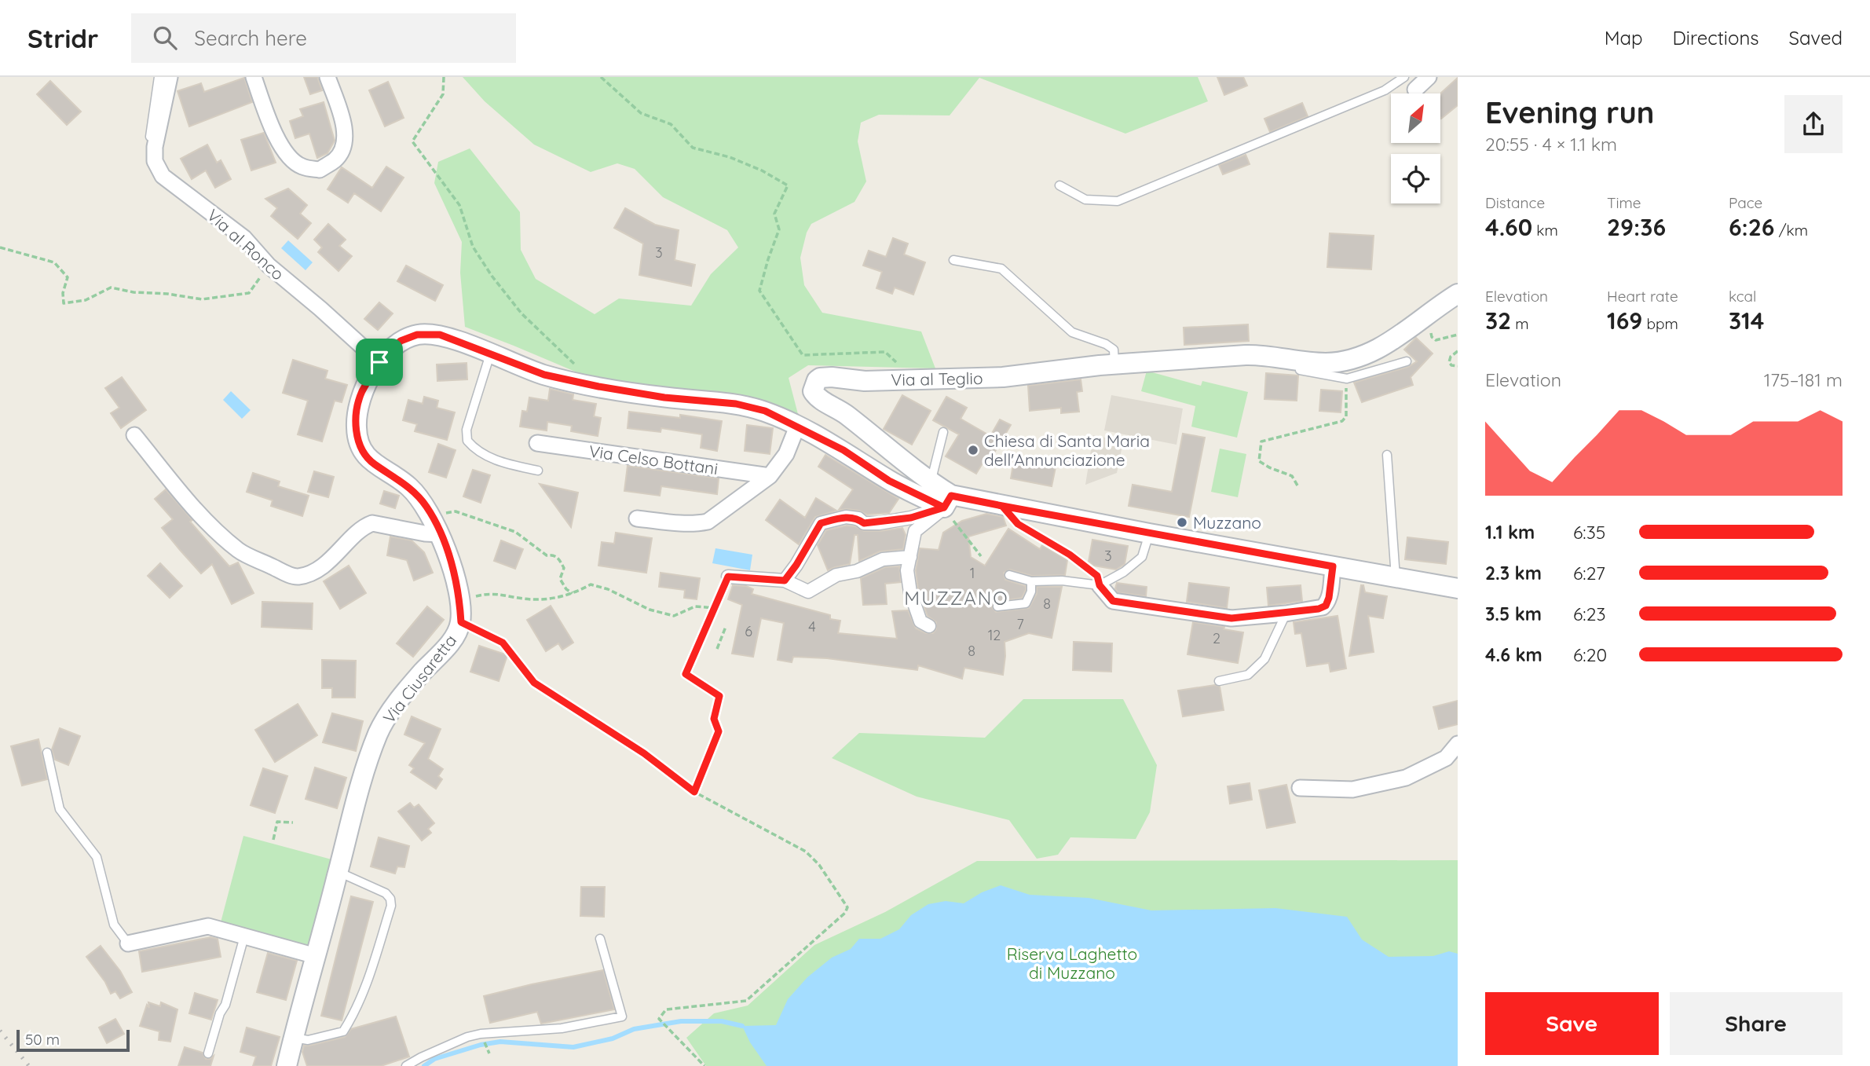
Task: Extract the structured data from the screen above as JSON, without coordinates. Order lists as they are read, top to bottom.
{
  "streets": {
    "street": [
      "Via al Ronco",
      "Via al Teglio",
      "Via Celso Bottani",
      "Via Ciusaretta"
    ]
  },
  "crossings": [
    ["Via al Ronco", "Via Ciusaretta"],
    ["Via al Teglio", "Via Ciusaretta"]
  ],
  "districts": ["MUZZANO"],
  "parks": ["Riserva Laghetto di Muzzano"],
  "places": ["Chiesa di Santa Maria dell'Annunciazione", "Muzzano"],
  "house_numbers": [
    "3",
    "3",
    "1",
    "8",
    "7",
    "4",
    "6",
    "12",
    "2",
    "8"
  ],
  "scale_bar": "50 m",
  "north": "top right",
  "page": {
    "header": "Stridr",
    "search": "Search here",
    "nav": ["Map", "Directions", "Saved"],
    "heading": ["Evening run", "20:55 · 4 × 1.1 km"],
    "stats": [
      ["Distance", "4.60 km"],
      ["Time", "29:36"],
      ["Pace", "6:26 /km"],
      ["Elevation", "32 m"],
      ["Heart rate", "169 bpm"],
      ["kcal", "314"]
    ],
    "chart": ["Elevation", "175–181 m"],
    "list": [
      {
        "name": "1.1 km",
        "note": "6:35"
      },
      {
        "name": "2.3 km",
        "note": "6:27"
      },
      {
        "name": "3.5 km",
        "note": "6:23"
      },
      {
        "name": "4.6 km",
        "note": "6:20"
      }
    ],
    "buttons": ["Save", "Share"],
    "scale": "50 m"
  }
}
